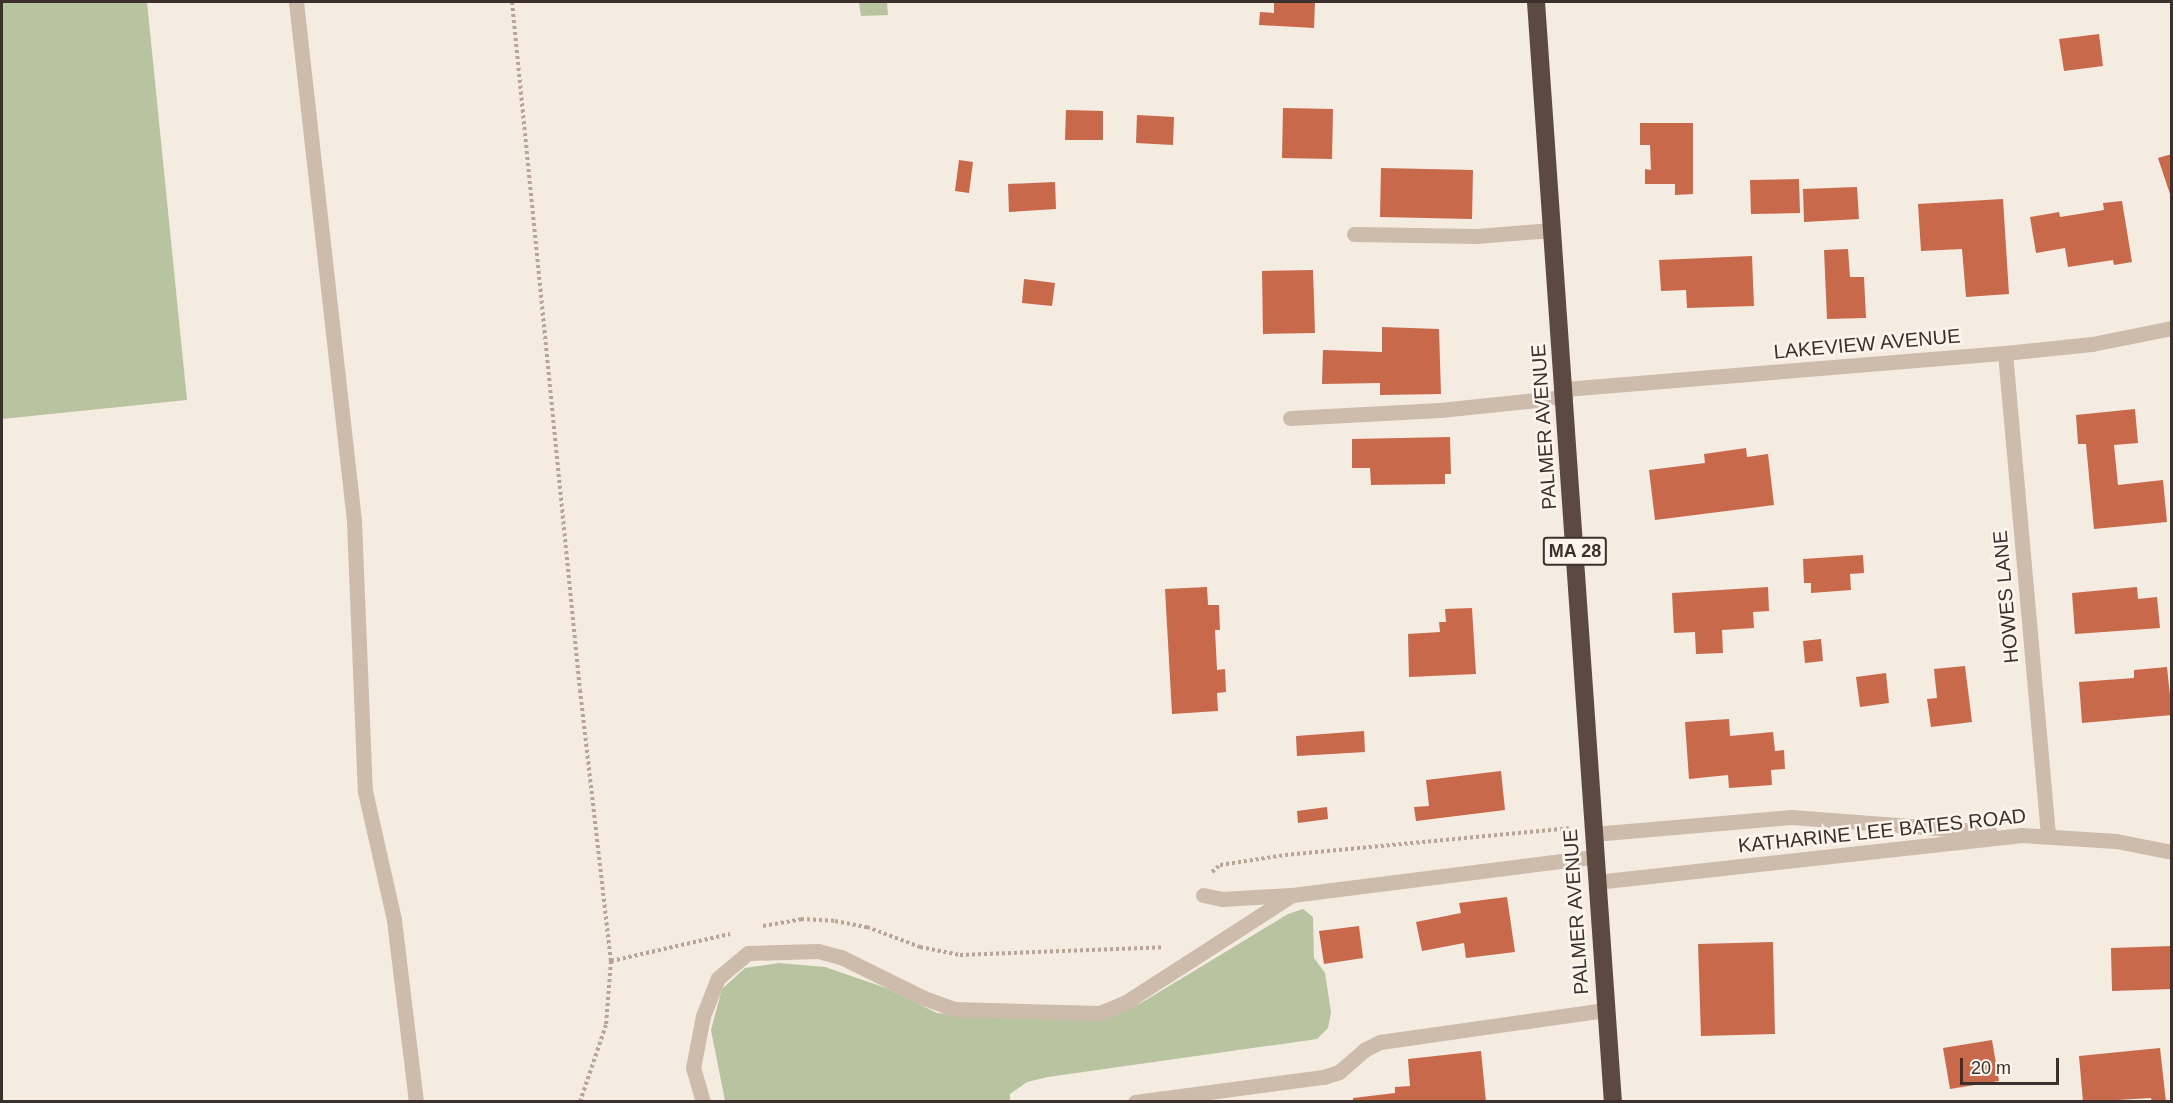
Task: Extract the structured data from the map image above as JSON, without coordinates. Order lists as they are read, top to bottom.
{
  "streets": {
    "highway": ["PALMER AVENUE", "MA 28"],
    "street": ["LAKEVIEW AVENUE", "HOWES LANE", "KATHARINE LEE BATES ROAD"]
  },
  "crossings": [
    ["LAKEVIEW AVENUE", "PALMER AVENUE"],
    ["LAKEVIEW AVENUE", "HOWES LANE"],
    ["PALMER AVENUE", "KATHARINE LEE BATES ROAD"],
    ["HOWES LANE", "KATHARINE LEE BATES ROAD"]
  ],
  "scale_bar": "20 m"
}
